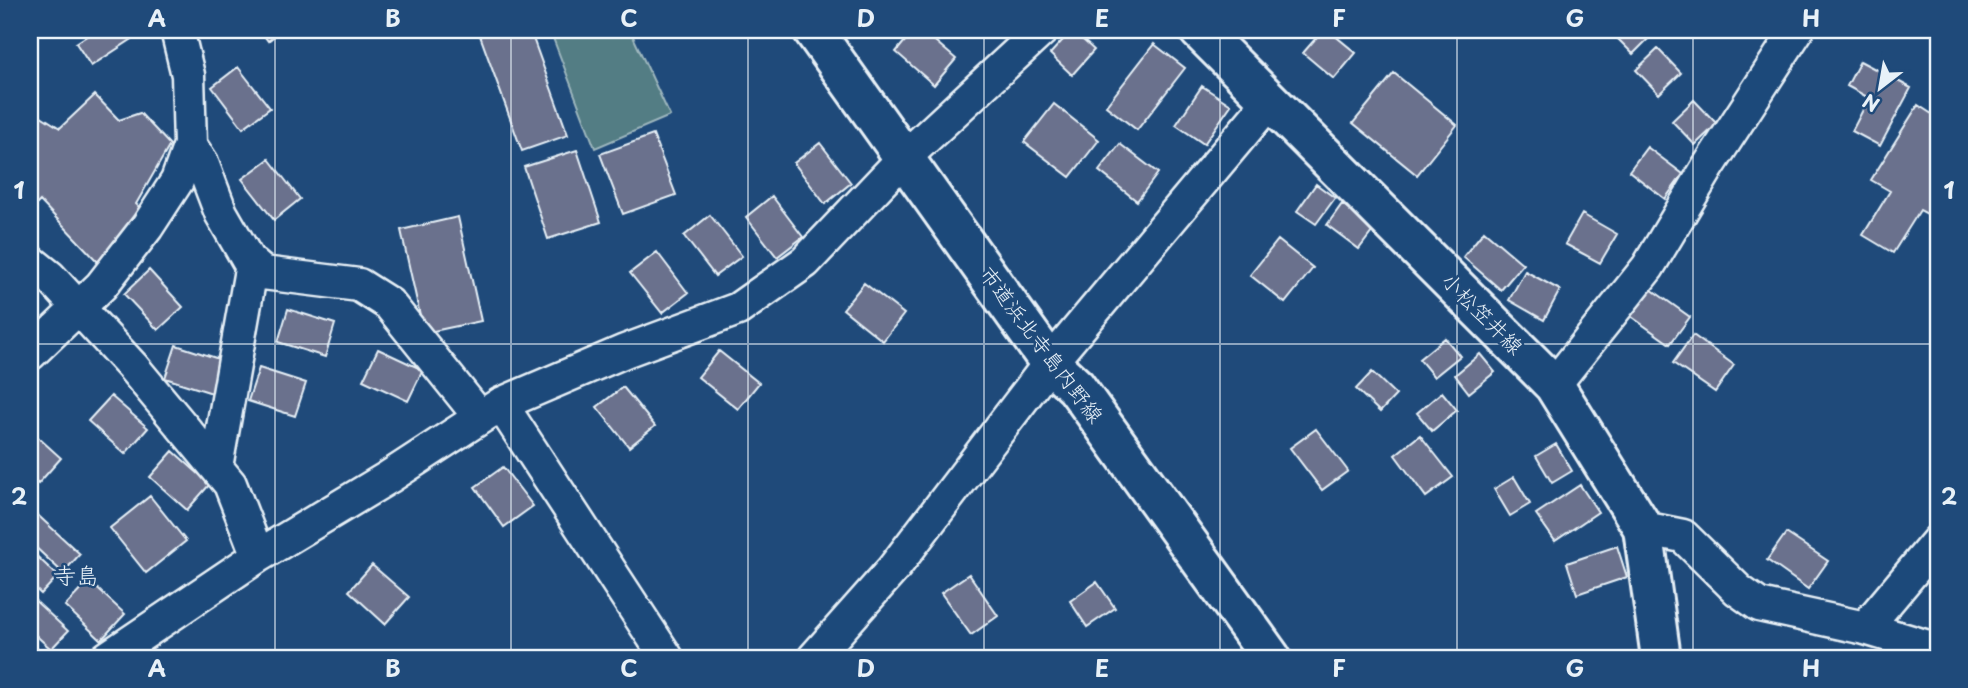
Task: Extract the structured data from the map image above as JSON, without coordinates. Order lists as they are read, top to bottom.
{
  "streets": {
    "main road": ["小松笠井線", "市道浜北寺島内野線"]
  },
  "districts": ["寺島"],
  "north": "bottom left",
  "grid": {
    "columns": [
      "A",
      "B",
      "C",
      "D",
      "E",
      "F",
      "G",
      "H"
    ],
    "rows": ["1", "2"]
  }
}
